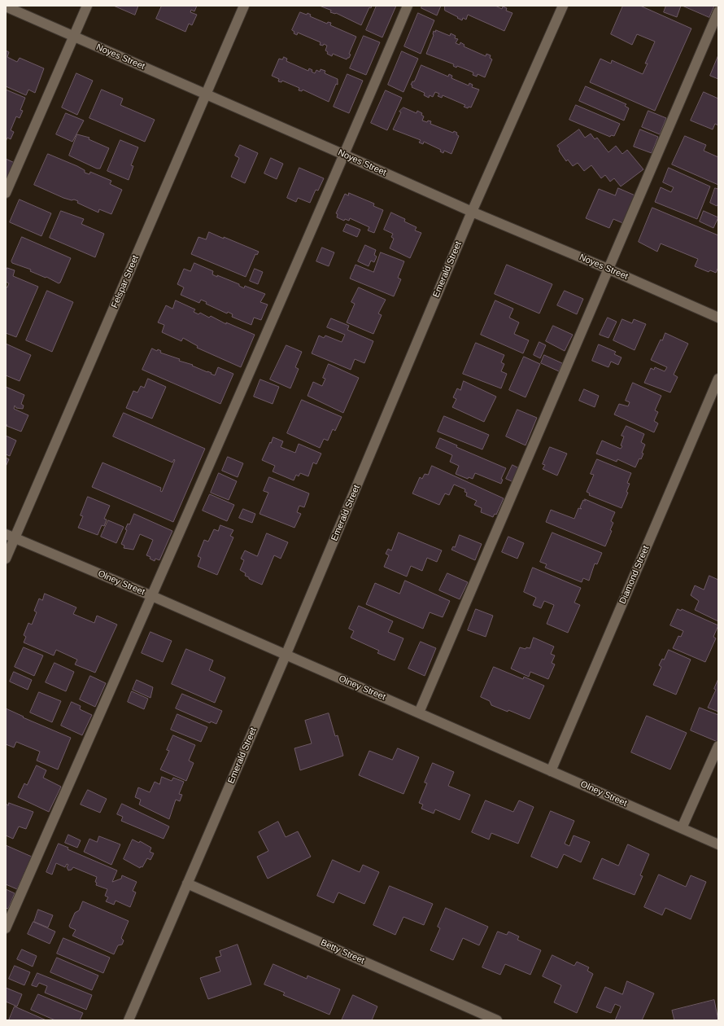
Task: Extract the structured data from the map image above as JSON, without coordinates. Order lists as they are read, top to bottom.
{
  "streets": {
    "street": [
      "Noyes Street",
      "Emerald Street",
      "Felspar Street",
      "Diamond Street",
      "Olney Street",
      "Betty Street"
    ]
  },
  "crossings": [
    ["Noyes Street", "Emerald Street"],
    ["Noyes Street", "Felspar Street"],
    ["Emerald Street", "Olney Street"],
    ["Emerald Street", "Betty Street"],
    ["Felspar Street", "Olney Street"],
    ["Diamond Street", "Olney Street"]
  ]
}
